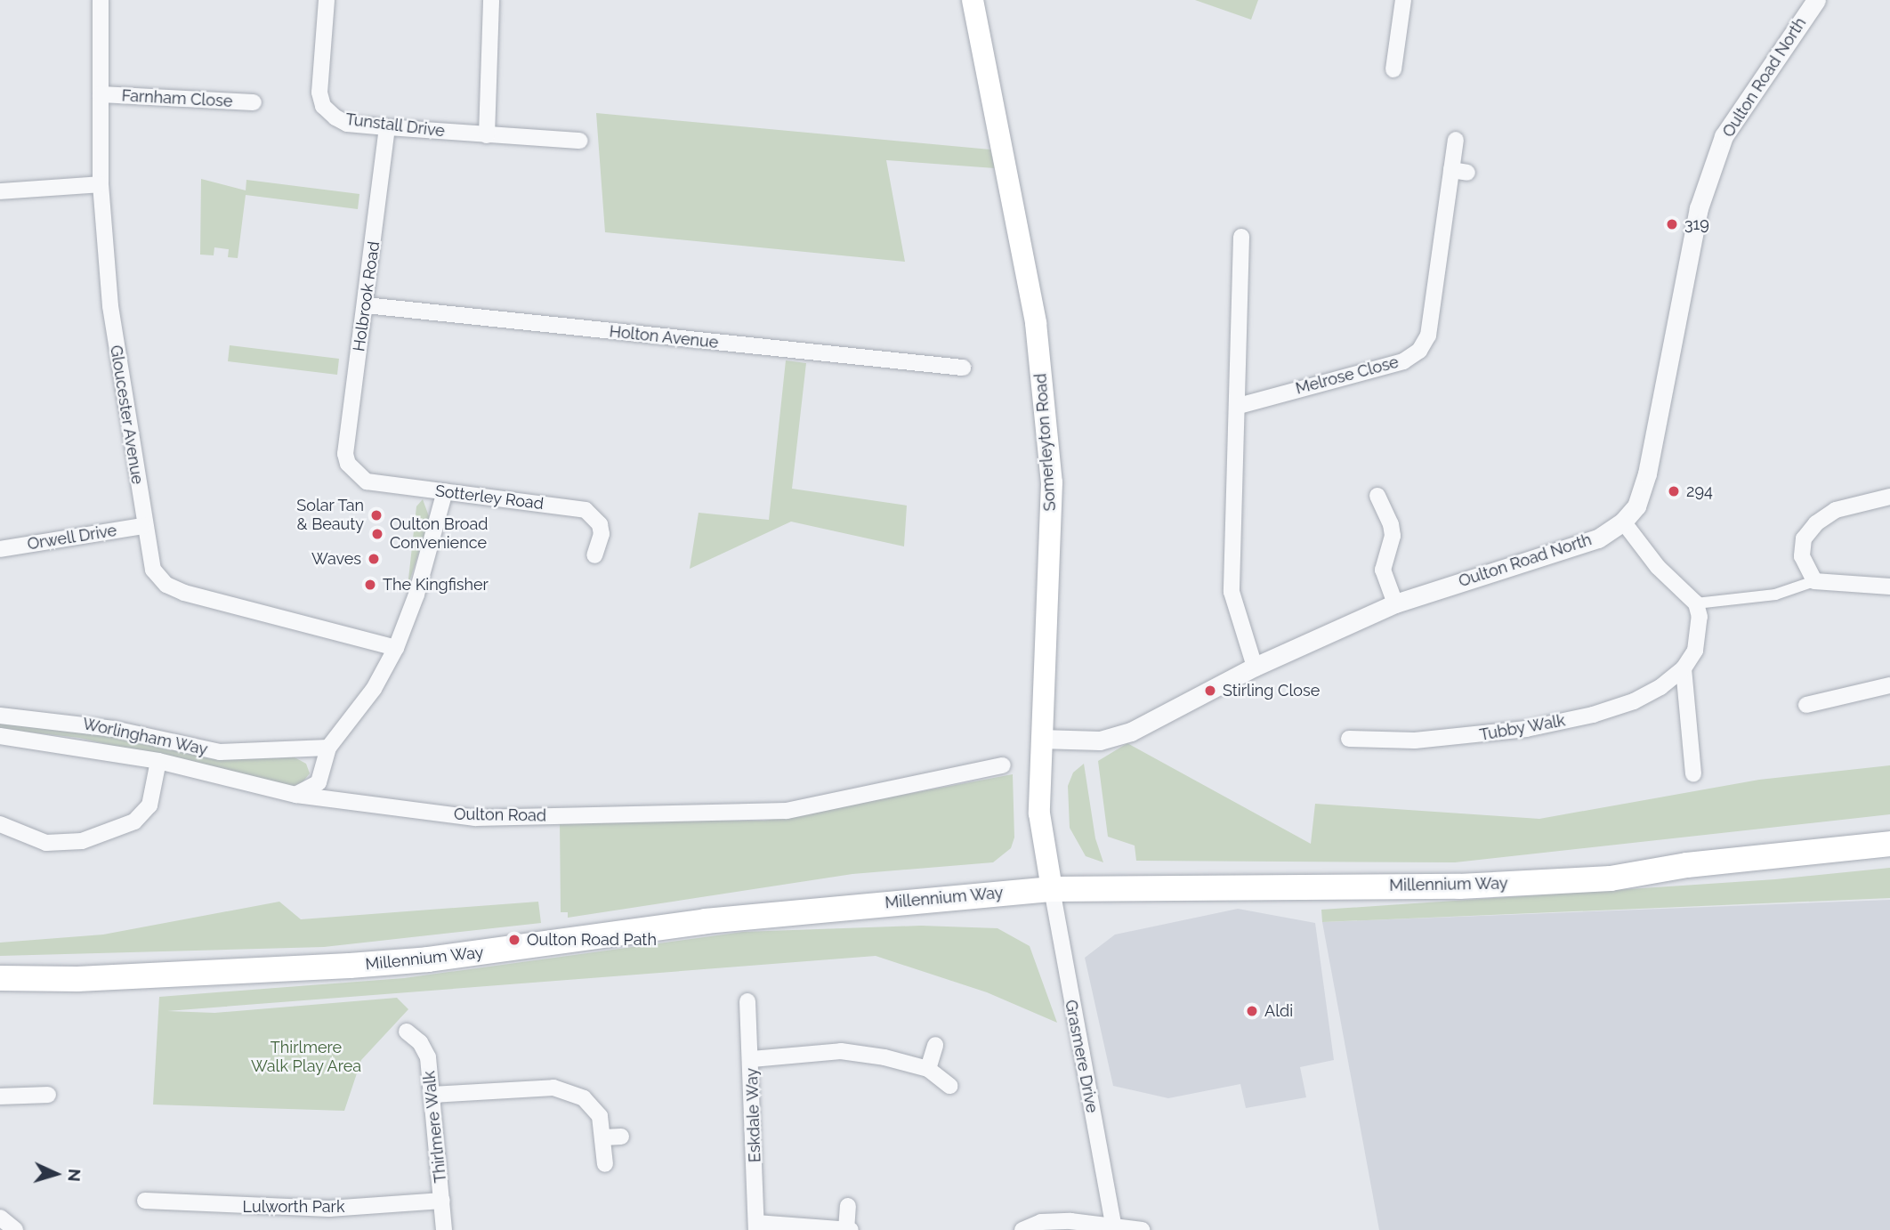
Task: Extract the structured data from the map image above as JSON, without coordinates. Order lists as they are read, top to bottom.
{
  "streets": {
    "highway": ["Millennium Way"],
    "main road": ["Somerleyton Road"],
    "street": [
      "Oulton Road North",
      "Farnham Close",
      "Tunstall Drive",
      "Holbrook Road",
      "Holton Avenue",
      "Melrose Close",
      "Gloucester Avenue",
      "Sotterley Road",
      "Orwell Drive",
      "Tubby Walk",
      "Worlingham Way",
      "Oulton Road",
      "Grasmere Drive",
      "Eskdale Way",
      "Thirlmere Walk",
      "Lulworth Park"
    ]
  },
  "crossings": [
    ["Oulton Road North", "Somerleyton Road"],
    ["Farnham Close", "Gloucester Avenue"],
    ["Tunstall Drive", "Holbrook Road"],
    ["Holbrook Road", "Holton Avenue"],
    ["Holbrook Road", "Sotterley Road"],
    ["Gloucester Avenue", "Orwell Drive"],
    ["Somerleyton Road", "Millennium Way"],
    ["Somerleyton Road", "Grasmere Drive"],
    ["Millennium Way", "Grasmere Drive"],
    ["Thirlmere Walk", "Lulworth Park"]
  ],
  "parks": ["Thirlmere Walk Play Area"],
  "places": [
    "319",
    "294",
    "Solar Tan & Beauty",
    "Oulton Broad Convenience",
    "Waves",
    "The Kingfisher",
    "Stirling Close",
    "Oulton Road Path",
    "Aldi"
  ],
  "north": "right"
}
